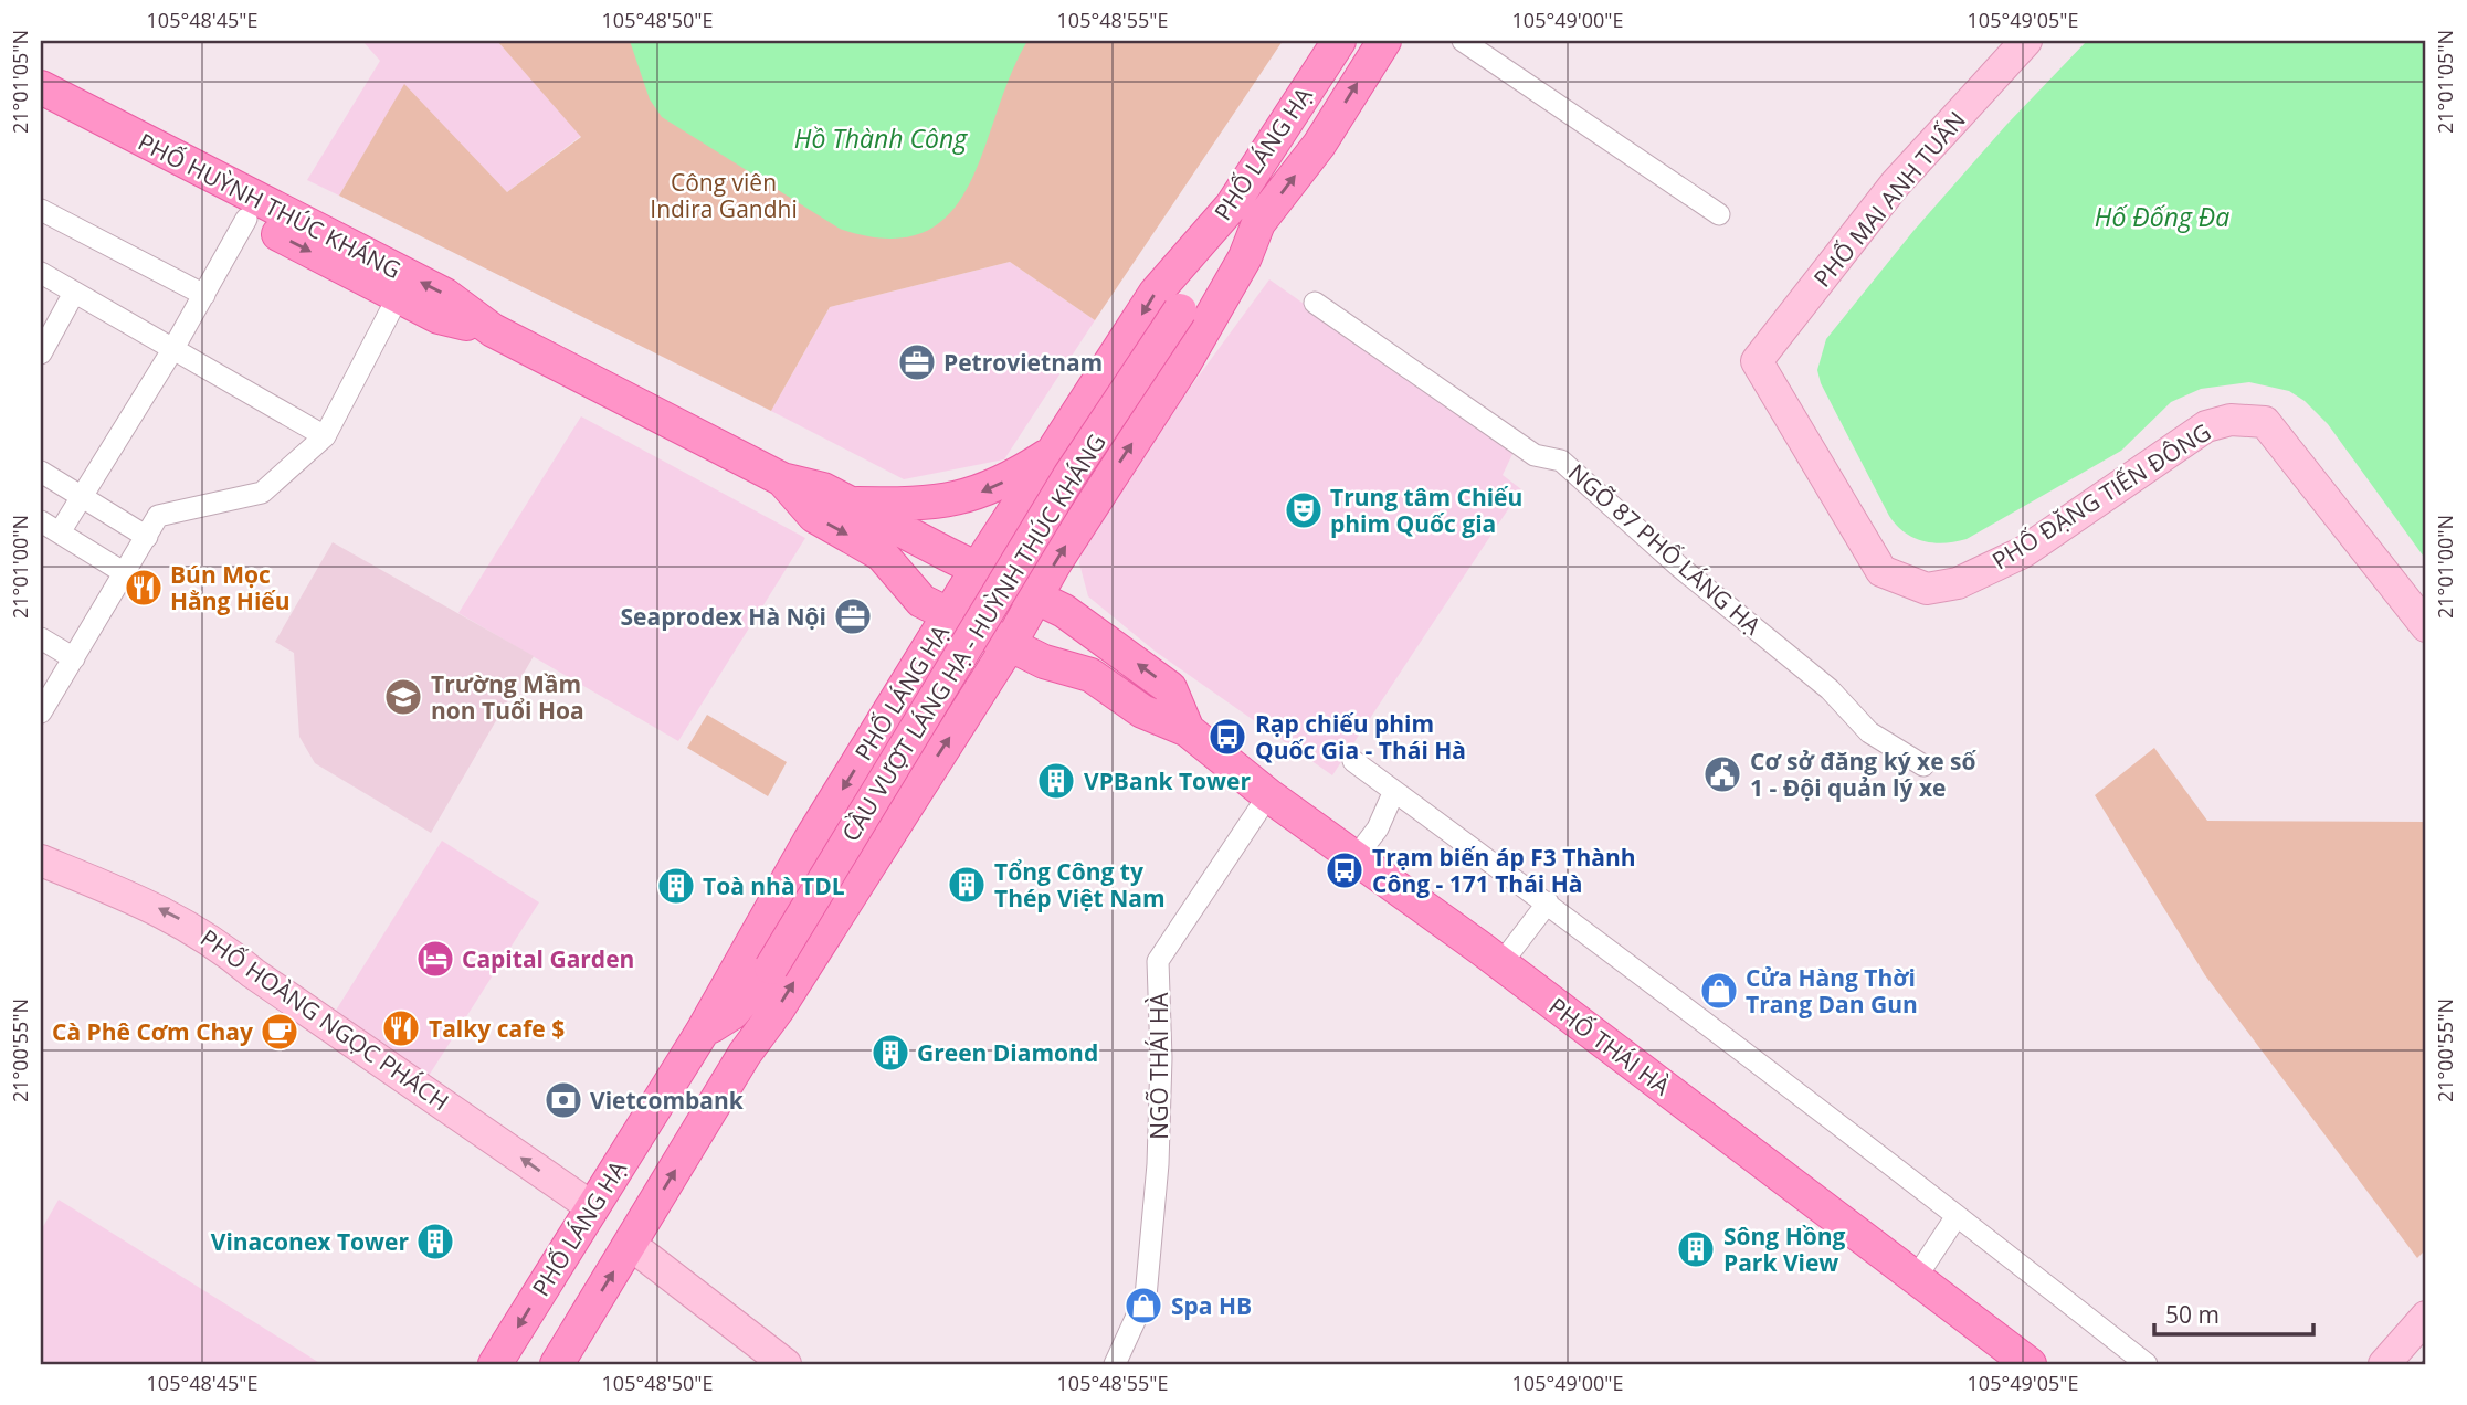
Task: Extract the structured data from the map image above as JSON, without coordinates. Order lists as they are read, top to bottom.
{
  "streets": {
    "main road": [
      "PHỐ LÁNG HẠ",
      "PHỐ HUỲNH THÚC KHÁNG",
      "CẦU VƯỢT LÁNG HẠ - HUỲNH THÚC KHÁNG",
      "PHỐ THÁI HÀ"
    ],
    "street": [
      "PHỐ MAI ANH TUẤN",
      "PHỐ ĐẶNG TIẾN ĐÔNG",
      "NGÕ 87 PHỐ LÁNG HẠ",
      "PHỐ HOÀNG NGỌC PHÁCH",
      "NGÕ THÁI HÀ"
    ]
  },
  "crossings": [
    ["PHỐ LÁNG HẠ", "PHỐ HUỲNH THÚC KHÁNG"],
    ["PHỐ LÁNG HẠ", "CẦU VƯỢT LÁNG HẠ - HUỲNH THÚC KHÁNG"],
    ["PHỐ LÁNG HẠ", "PHỐ HOÀNG NGỌC PHÁCH"],
    ["PHỐ LÁNG HẠ", "PHỐ THÁI HÀ"],
    ["PHỐ MAI ANH TUẤN", "PHỐ ĐẶNG TIẾN ĐÔNG"],
    ["PHỐ HUỲNH THÚC KHÁNG", "PHỐ THÁI HÀ"],
    ["PHỐ THÁI HÀ", "NGÕ THÁI HÀ"]
  ],
  "one_way": ["PHỐ HOÀNG NGỌC PHÁCH"],
  "water": ["Hồ Thành Công", "Hố Đống Đa"],
  "parks": ["Công viên Indira Gandhi"],
  "places": {
    "office": ["Petrovietnam", "Seaprodex Hà Nội"],
    "theatre": ["Trung tâm Chiếu phim Quốc gia"],
    "restaurant": ["Bún Mọc Hằng Hiếu", "Talky cafe $"],
    "school or university": ["Trường Mầm non Tuổi Hoa"],
    "bus stop": ["Rạp chiếu phim Quốc Gia - Thái Hà", "Trạm biến áp F3 Thành Công - 171 Thái Hà"],
    "public building": ["Cơ sở đăng ký xe số 1 - Đội quản lý xe"],
    "building": [
      "VPBank Tower",
      "Tổng Công ty Thép Việt Nam",
      "Toà nhà TDL",
      "Green Diamond",
      "Vinaconex Tower",
      "Sông Hồng Park View"
    ],
    "hotel": ["Capital Garden"],
    "shop": ["Cửa Hàng Thời Trang Dan Gun", "Spa HB"],
    "cafe": ["Cà Phê Cơm Chay"],
    "bank": ["Vietcombank"]
  },
  "scale_bar": "50 m",
  "coordinates": [
    "105°48'45\"E",
    "105°48'50\"E",
    "105°48'55\"E",
    "105°49'00\"E",
    "105°49'05\"E",
    "21°01'05\"N",
    "21°01'00\"N",
    "21°00'55\"N"
  ]
}
